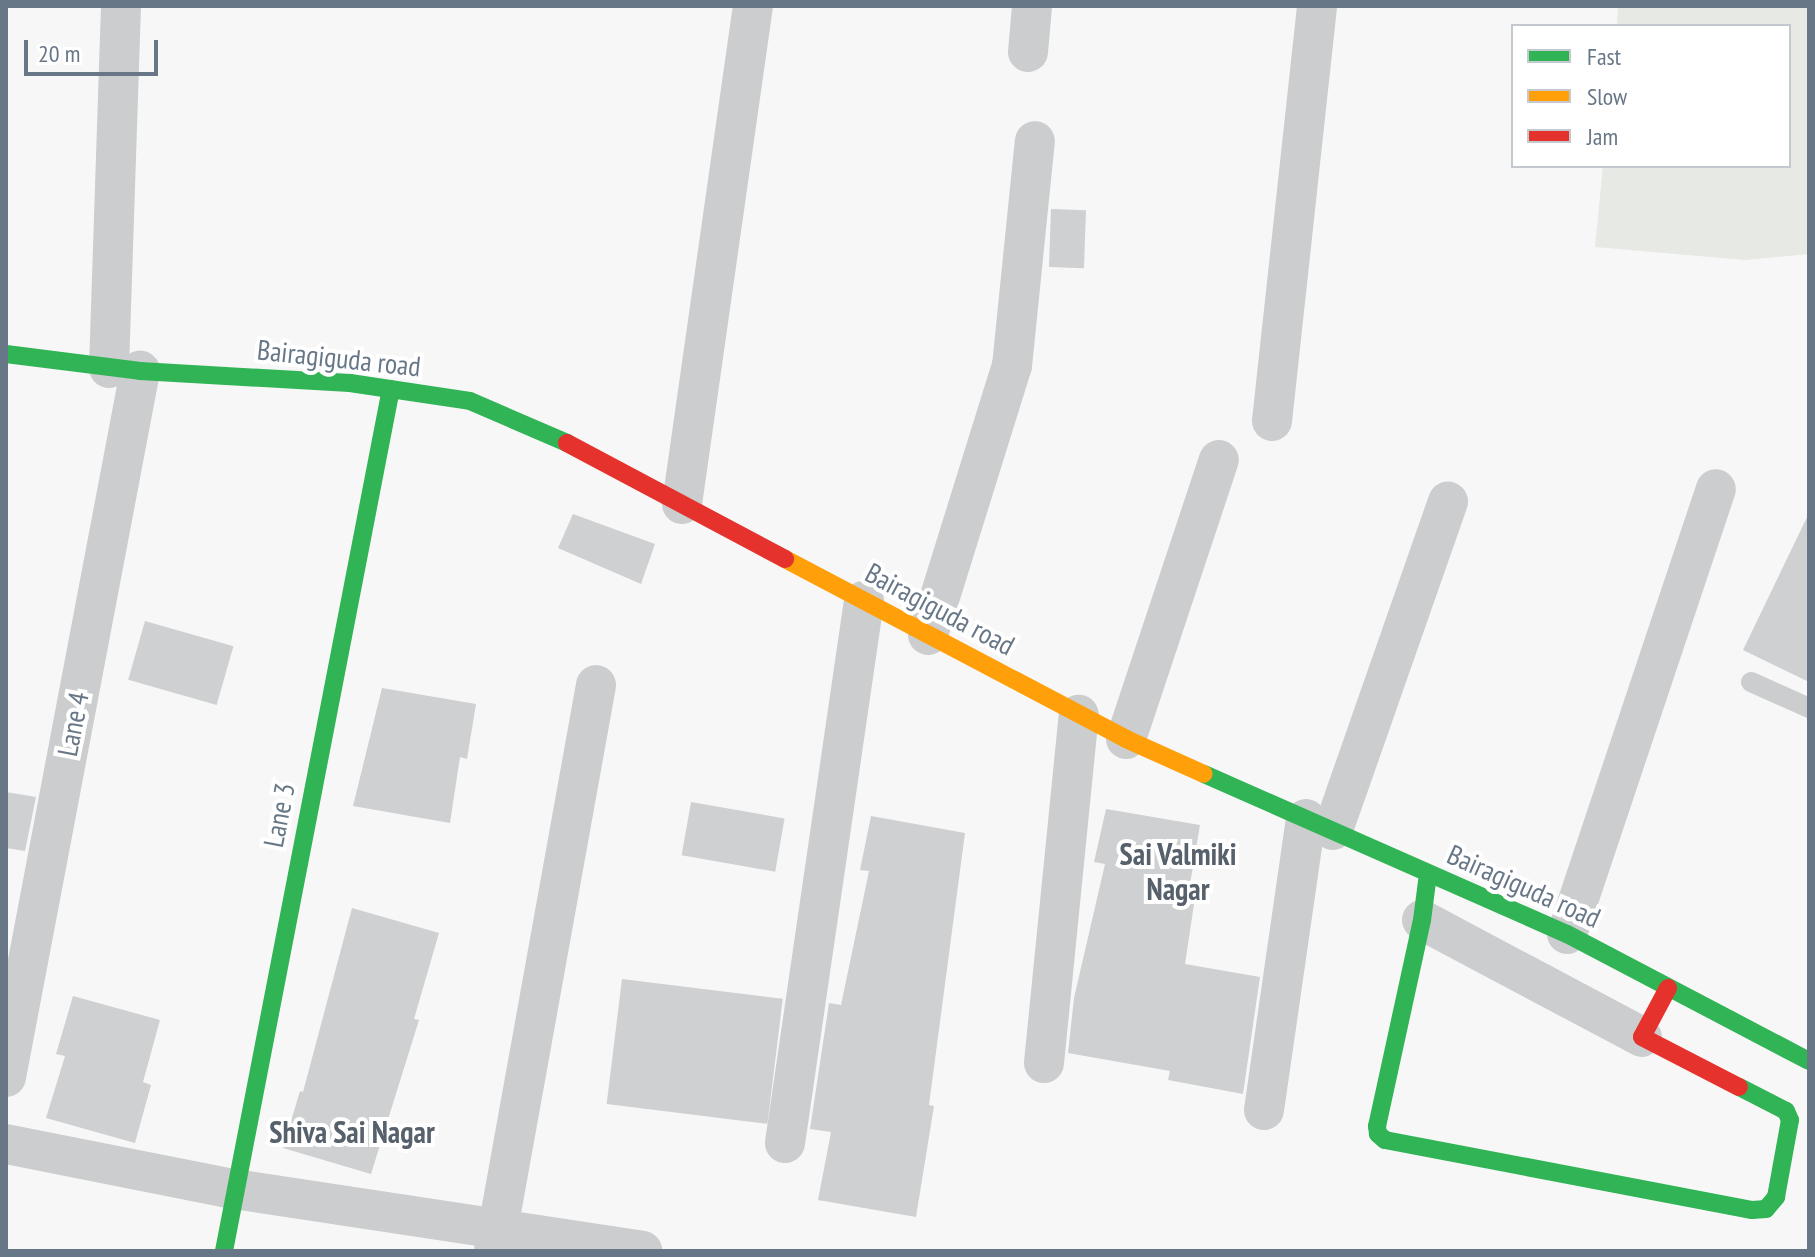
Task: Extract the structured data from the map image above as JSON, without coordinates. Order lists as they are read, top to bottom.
{
  "streets": {
    "street": ["Bairagiguda road", "Lane 4", "Lane 3"]
  },
  "crossings": [
    ["Bairagiguda road", "Lane 4"],
    ["Bairagiguda road", "Lane 3"]
  ],
  "districts": ["Sai Valmiki Nagar", "Shiva Sai Nagar"],
  "legend": ["Fast", "Slow", "Jam"],
  "scale_bar": "20 m"
}
